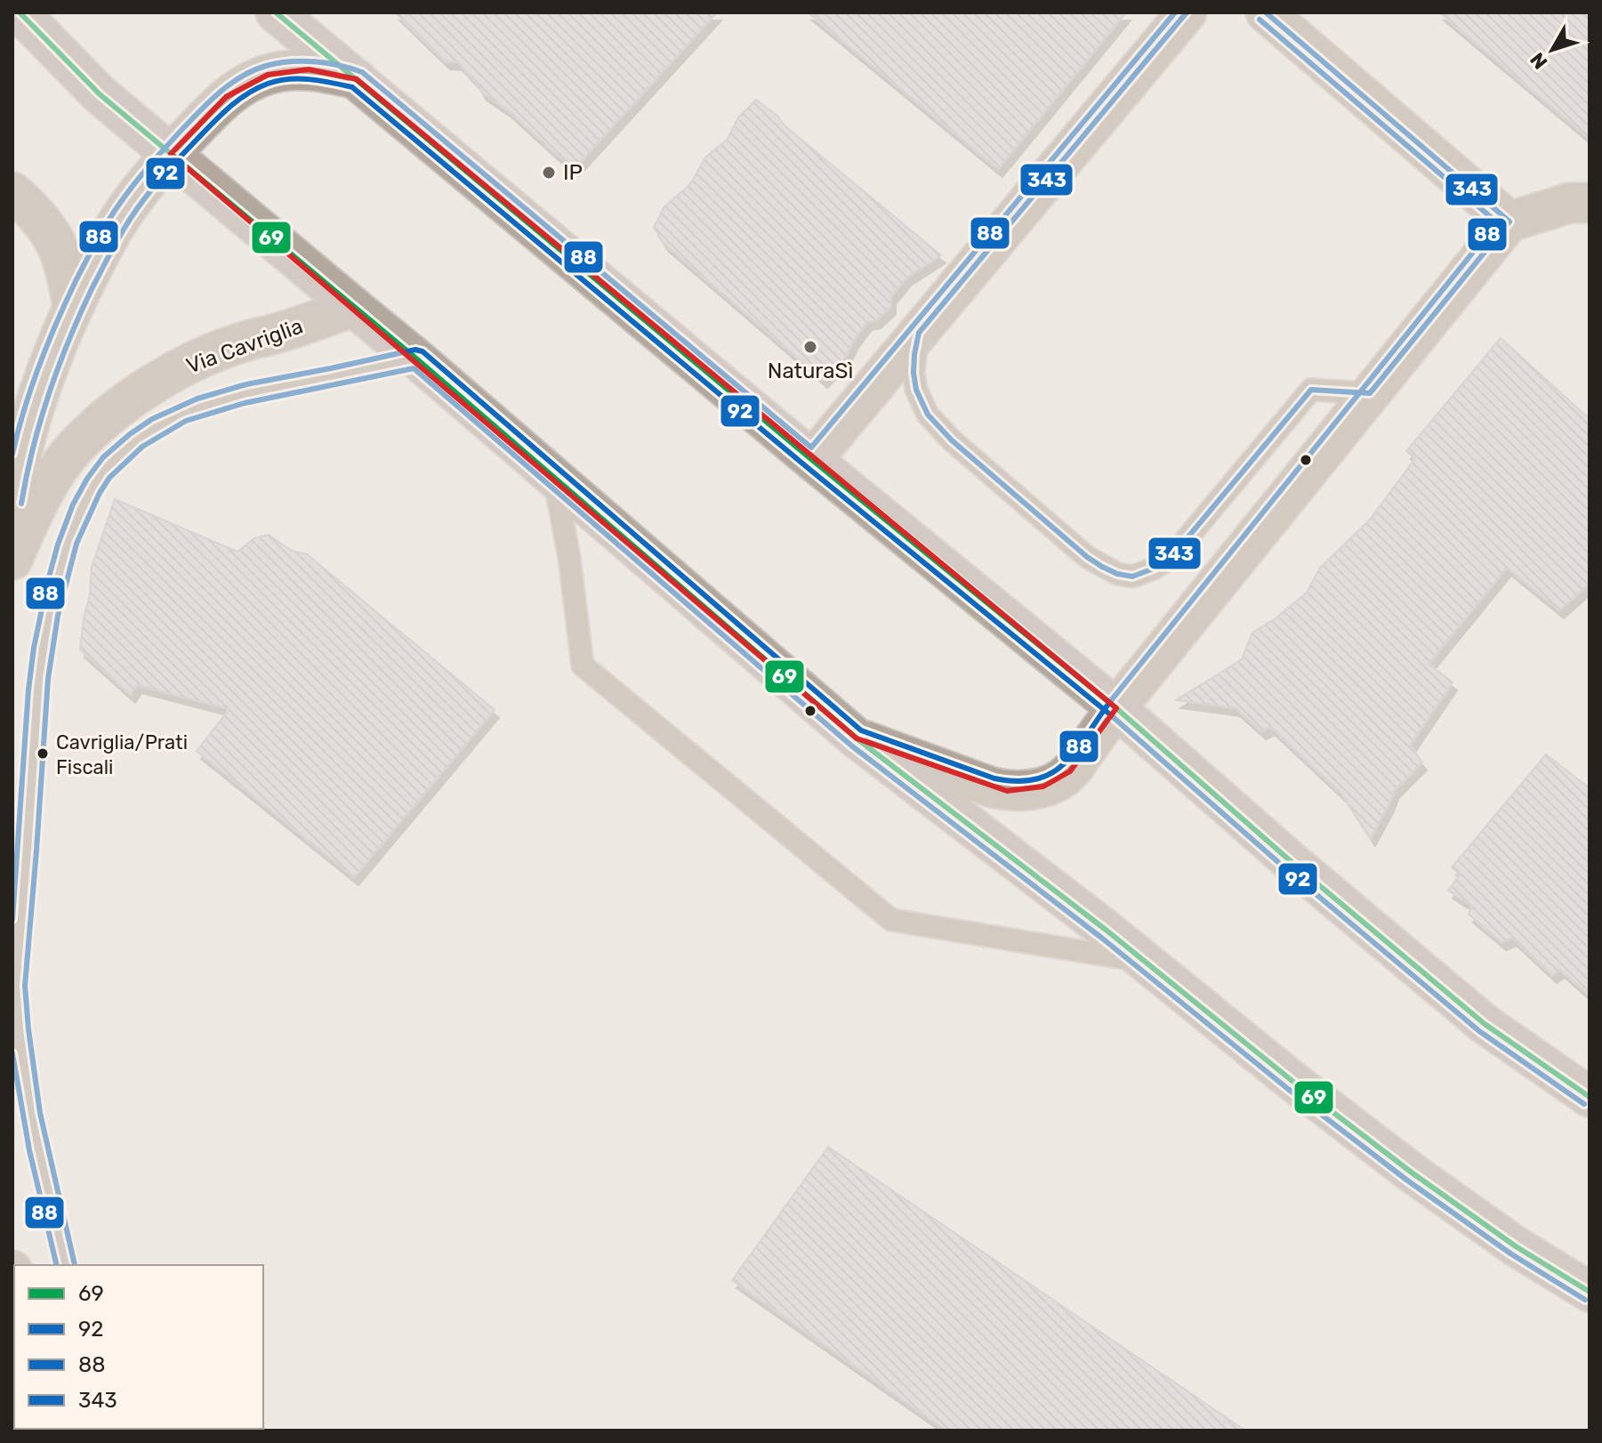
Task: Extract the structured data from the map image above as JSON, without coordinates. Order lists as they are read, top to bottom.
{
  "streets": {
    "street": ["Via Cavriglia"]
  },
  "places": ["IP", "NaturaSì", "Cavriglia/Prati Fiscali"],
  "lines": [
    "transit line 69",
    "transit line 88",
    "transit line 343",
    "transit line 92"
  ],
  "legend": [
    "69",
    "92",
    "88",
    "343"
  ],
  "north": "bottom left"
}
